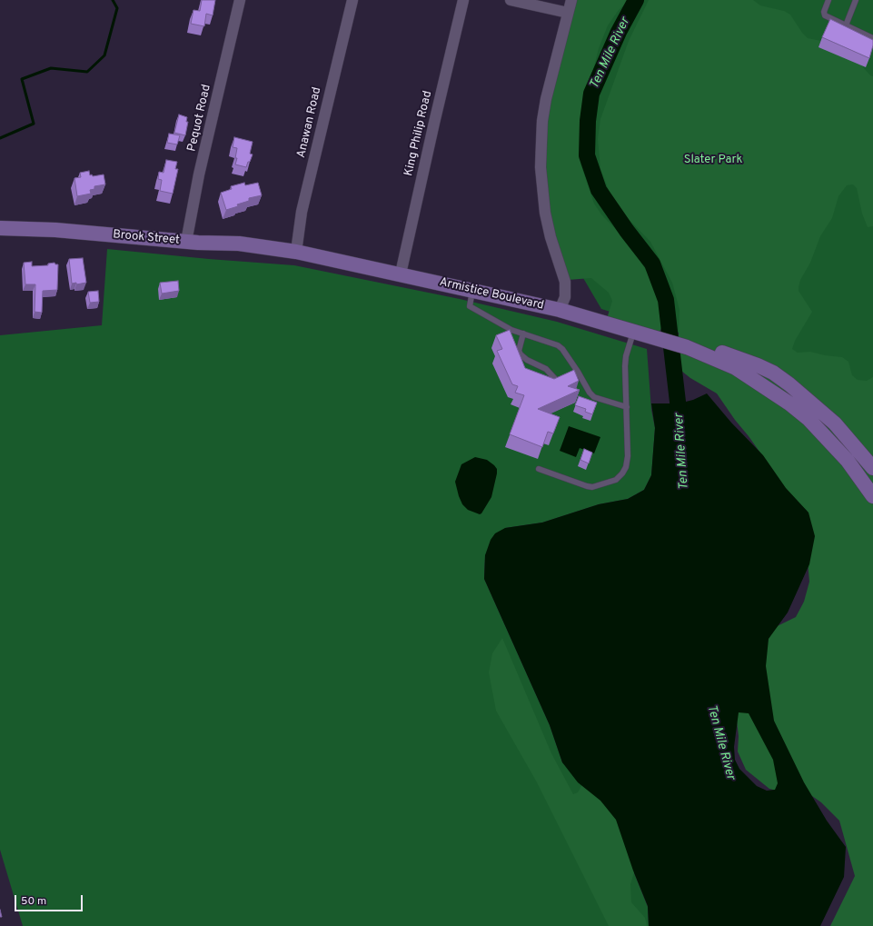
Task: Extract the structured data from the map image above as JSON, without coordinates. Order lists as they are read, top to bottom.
{
  "streets": {
    "main road": ["Brook Street", "Armistice Boulevard"],
    "street": ["Pequot Road", "Anawan Road", "King Philip Road"]
  },
  "crossings": [
    ["Pequot Road", "Brook Street"],
    ["Anawan Road", "Brook Street"],
    ["Anawan Road", "Armistice Boulevard"],
    ["King Philip Road", "Armistice Boulevard"],
    ["Brook Street", "Armistice Boulevard"]
  ],
  "water": ["Ten Mile River"],
  "parks": ["Slater Park"],
  "scale_bar": "50 m"
}
